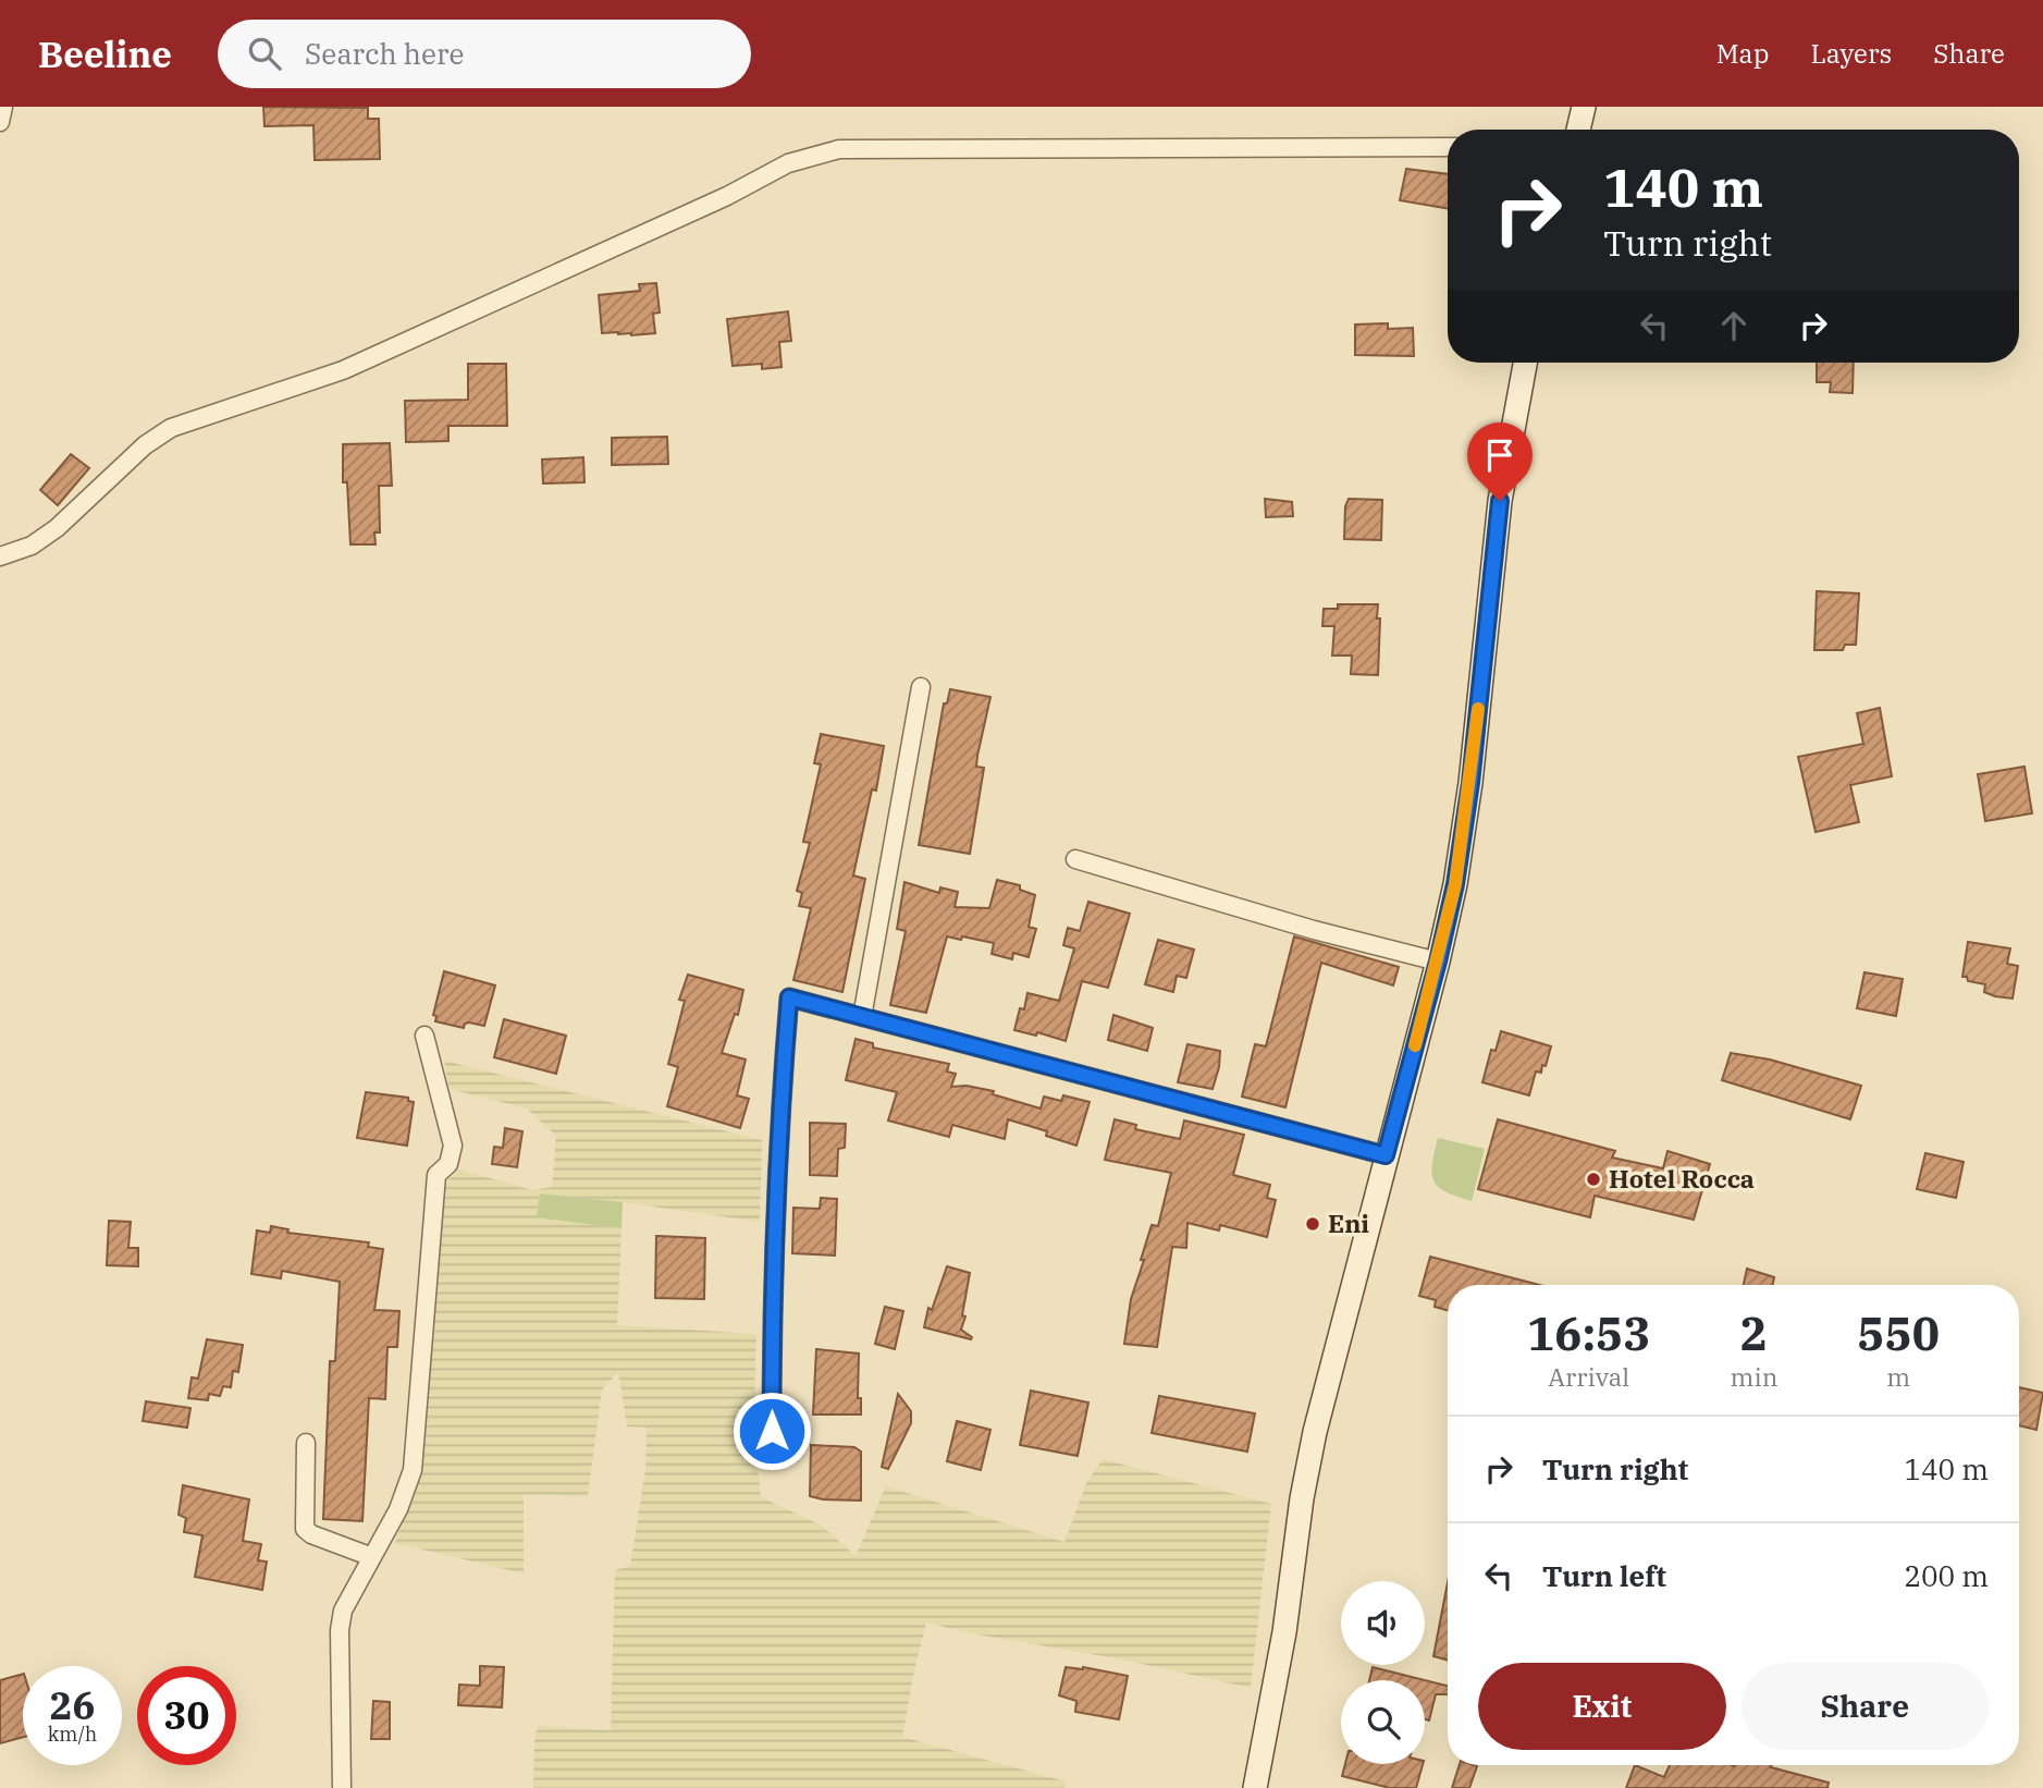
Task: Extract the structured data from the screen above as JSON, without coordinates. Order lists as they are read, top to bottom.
{
  "places": ["Hotel Rocca", "Eni"],
  "page": {
    "header": "Beeline",
    "search": "Search here",
    "nav": ["Map", "Layers", "Share"],
    "turn": ["140 m", "Turn right"],
    "eta": [
      "16:53",
      "Arrival",
      "2",
      "min",
      "550",
      "m"
    ],
    "list": [
      {
        "name": "Turn right",
        "value": "140 m"
      },
      {
        "name": "Turn left",
        "value": "200 m"
      }
    ],
    "buttons": ["Exit", "Share"],
    "speed": "26 km/h",
    "limit": "30"
  }
}
